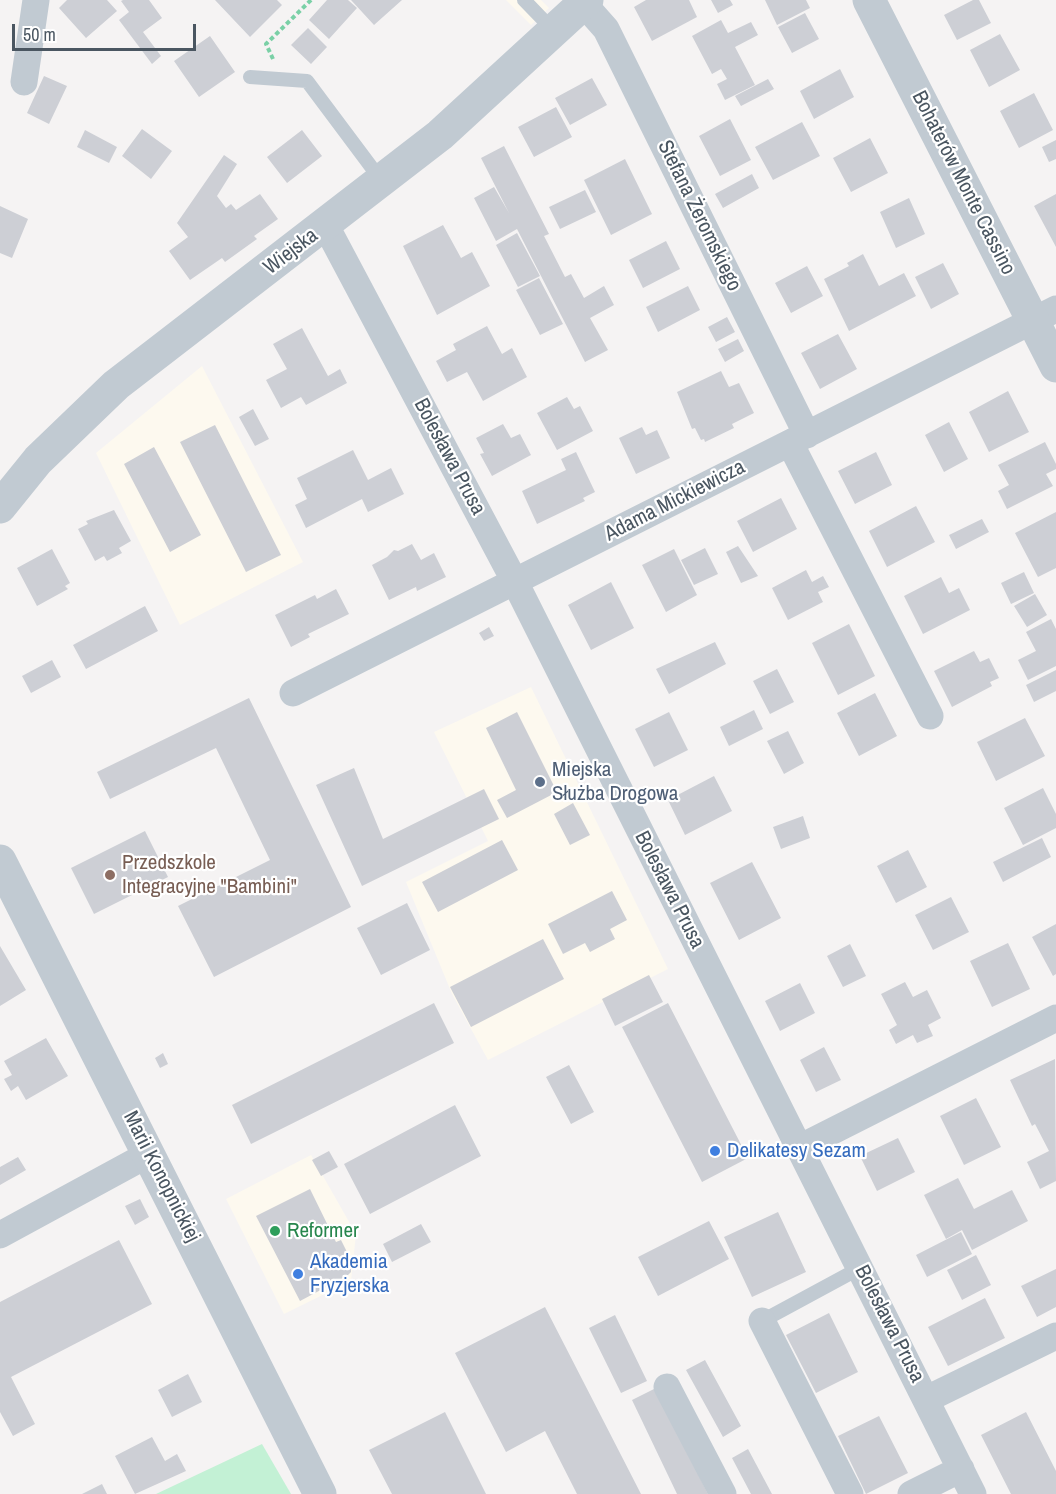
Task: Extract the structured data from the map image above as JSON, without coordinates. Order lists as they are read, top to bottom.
{
  "streets": {
    "street": [
      "Bohaterów Monte Cassino",
      "Stefana Żeromskiego",
      "Wiejska",
      "Bolesława Prusa",
      "Adama Mickiewicza",
      "Marii Konopnickiej"
    ]
  },
  "crossings": [
    ["Bohaterów Monte Cassino", "Adama Mickiewicza"],
    ["Stefana Żeromskiego", "Wiejska"],
    ["Stefana Żeromskiego", "Adama Mickiewicza"],
    ["Wiejska", "Bolesława Prusa"],
    ["Bolesława Prusa", "Adama Mickiewicza"]
  ],
  "places": [
    "Miejska Służba Drogowa",
    "Przedszkole Integracyjne \"Bambini\"",
    "Delikatesy Sezam",
    "Reformer",
    "Akademia Fryzjerska"
  ],
  "scale_bar": "50 m"
}
